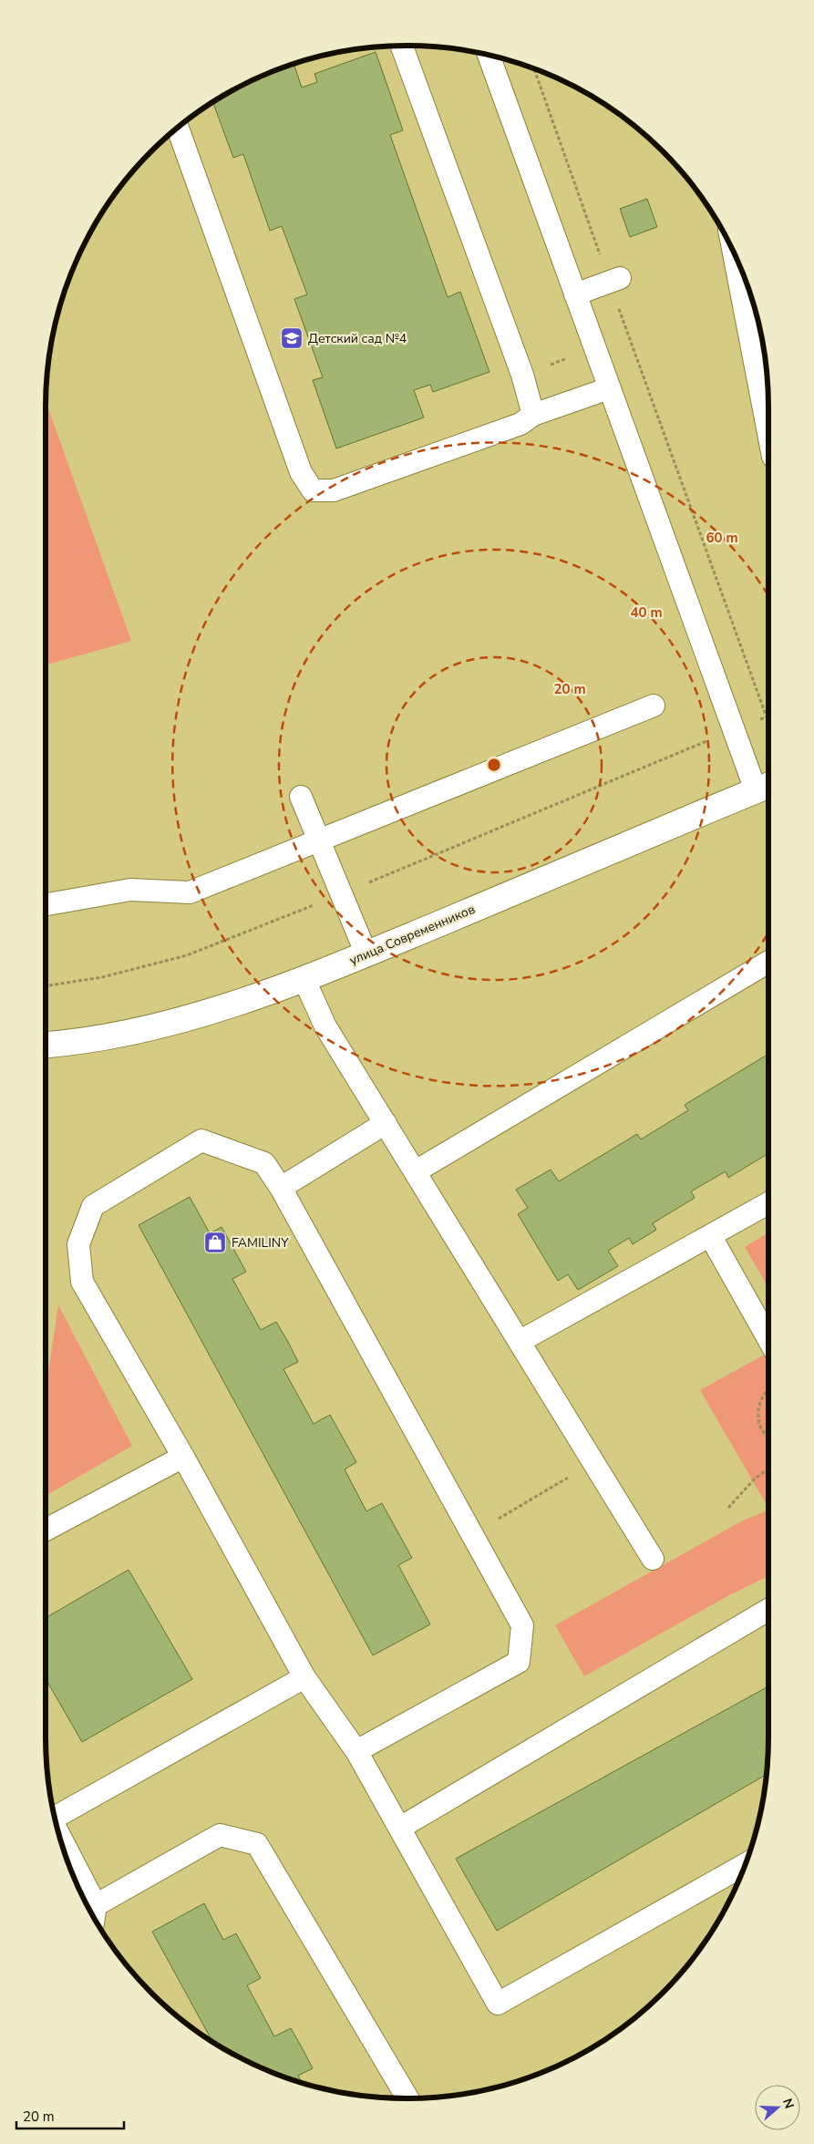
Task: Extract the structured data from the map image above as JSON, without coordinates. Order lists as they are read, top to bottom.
{
  "streets": {
    "street": ["улица Современников"]
  },
  "places": {
    "school or university": ["Детский сад №4"],
    "shop": ["FAMILINY"]
  },
  "scale_bar": "20 m",
  "north": "right",
  "rings": ["60 m", "40 m", "20 m"]
}
